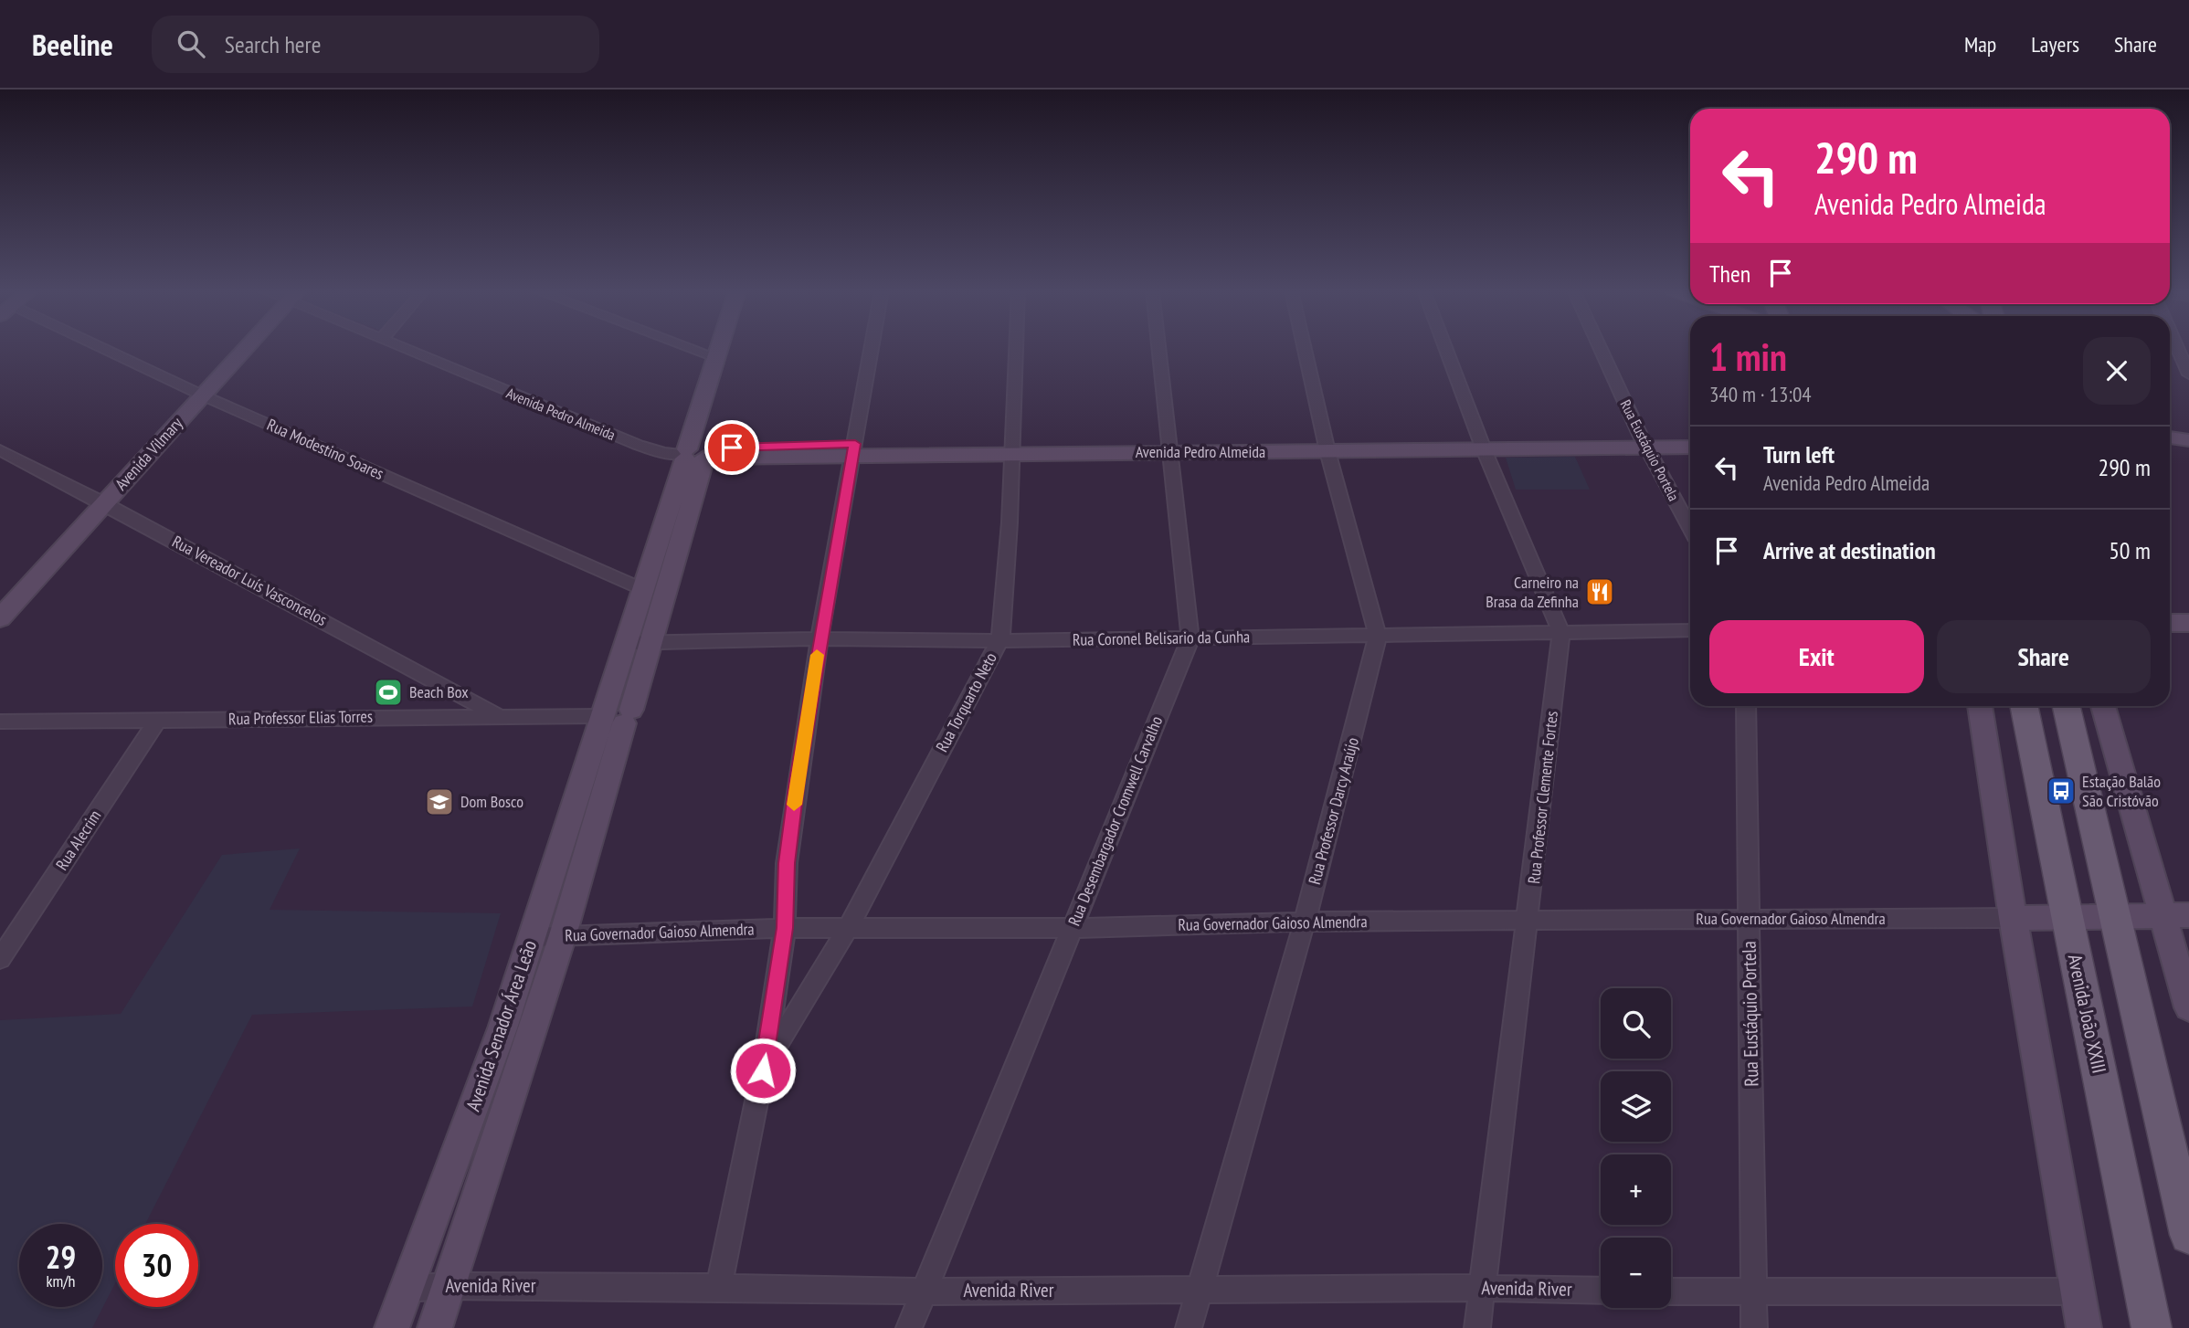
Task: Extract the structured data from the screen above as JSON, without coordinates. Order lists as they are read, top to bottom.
{
  "streets": {
    "main road": ["Avenida João XXIII"],
    "street": [
      "Avenida Pedro Almeida",
      "Rua Modestino Soares",
      "Rua Eustáquio Portela",
      "Avenida Vilmary",
      "Rua Vereador Luís Vasconcelos",
      "Rua Coronel Belisario da Cunha",
      "Rua Torquarto Neto",
      "Rua Professor Elias Torres",
      "Rua Professor Clemente Fortes",
      "Rua Professor Darcy Araújo",
      "Rua Desembargador Cromwell Carvalho",
      "Rua Alecrim",
      "Rua Governador Gaioso Almendra",
      "Avenida Senador Área Leão",
      "Avenida River"
    ]
  },
  "crossings": [
    ["Avenida Pedro Almeida", "Rua Eustáquio Portela"],
    ["Avenida Pedro Almeida", "Rua Torquarto Neto"],
    ["Avenida Pedro Almeida", "Rua Professor Clemente Fortes"],
    ["Avenida Pedro Almeida", "Rua Professor Darcy Araújo"],
    ["Avenida Pedro Almeida", "Rua Desembargador Cromwell Carvalho"],
    ["Avenida Pedro Almeida", "Avenida Senador Área Leão"],
    ["Rua Modestino Soares", "Avenida Vilmary"],
    ["Rua Modestino Soares", "Avenida Senador Área Leão"],
    ["Rua Eustáquio Portela", "Rua Governador Gaioso Almendra"],
    ["Avenida Vilmary", "Rua Vereador Luís Vasconcelos"],
    ["Rua Vereador Luís Vasconcelos", "Rua Professor Elias Torres"],
    ["Rua Coronel Belisario da Cunha", "Rua Torquarto Neto"],
    ["Rua Coronel Belisario da Cunha", "Rua Professor Clemente Fortes"],
    ["Rua Coronel Belisario da Cunha", "Rua Professor Darcy Araújo"],
    ["Rua Coronel Belisario da Cunha", "Rua Desembargador Cromwell Carvalho"],
    ["Rua Coronel Belisario da Cunha", "Avenida Senador Área Leão"],
    ["Rua Torquarto Neto", "Rua Governador Gaioso Almendra"],
    ["Rua Professor Elias Torres", "Rua Alecrim"],
    ["Rua Professor Elias Torres", "Avenida Senador Área Leão"],
    ["Rua Professor Clemente Fortes", "Rua Governador Gaioso Almendra"],
    ["Rua Professor Clemente Fortes", "Avenida River"],
    ["Rua Professor Darcy Araújo", "Rua Governador Gaioso Almendra"],
    ["Rua Professor Darcy Araújo", "Avenida River"],
    ["Rua Desembargador Cromwell Carvalho", "Rua Governador Gaioso Almendra"],
    ["Rua Desembargador Cromwell Carvalho", "Avenida River"],
    ["Rua Governador Gaioso Almendra", "Avenida Senador Área Leão"],
    ["Avenida Senador Área Leão", "Avenida River"]
  ],
  "places": {
    "restaurant": ["Carneiro na Brasa da Zefinha"],
    "sports": ["Beach Box"],
    "bus stop": ["Estação Balão São Cristóvão"],
    "school or university": ["Dom Bosco"]
  },
  "page": {
    "header": "Beeline",
    "search": "Search here",
    "nav": ["Map", "Layers", "Share"],
    "turn": ["290 m", "Avenida Pedro Almeida"],
    "then": "Then",
    "heading": ["1 min", "340 m · 13:04"],
    "list": [
      {
        "name": "Turn left",
        "note": "Avenida Pedro Almeida",
        "value": "290 m"
      },
      {
        "name": "Arrive at destination",
        "value": "50 m"
      }
    ],
    "buttons": ["Exit", "Share"],
    "map_buttons": ["+", "−"],
    "speed": "29 km/h",
    "limit": "30"
  }
}
